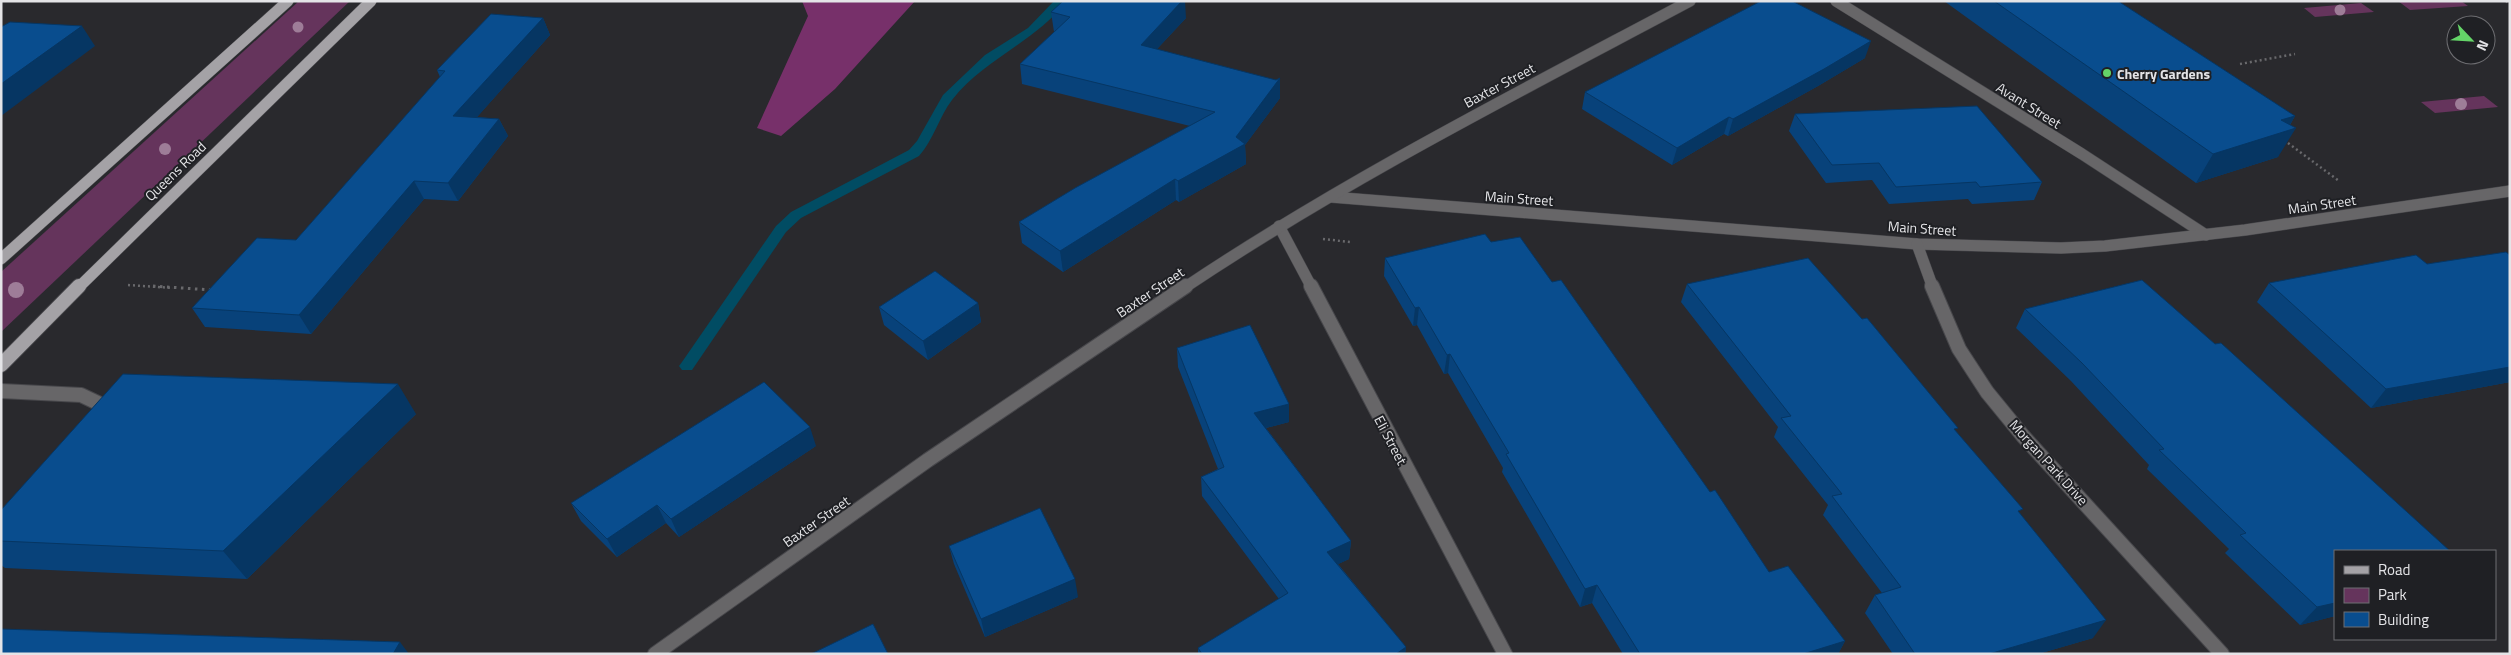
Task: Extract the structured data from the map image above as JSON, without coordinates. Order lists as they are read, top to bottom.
{
  "streets": {
    "main road": ["Queens Road"],
    "street": [
      "Baxter Street",
      "Avant Street",
      "Main Street",
      "Eli Street",
      "Morgan Park Drive"
    ]
  },
  "crossings": [
    ["Baxter Street", "Main Street"],
    ["Baxter Street", "Eli Street"],
    ["Avant Street", "Main Street"],
    ["Main Street", "Morgan Park Drive"]
  ],
  "places": ["Cherry Gardens"],
  "legend": ["Road", "Park", "Building"],
  "north": "bottom right"
}
